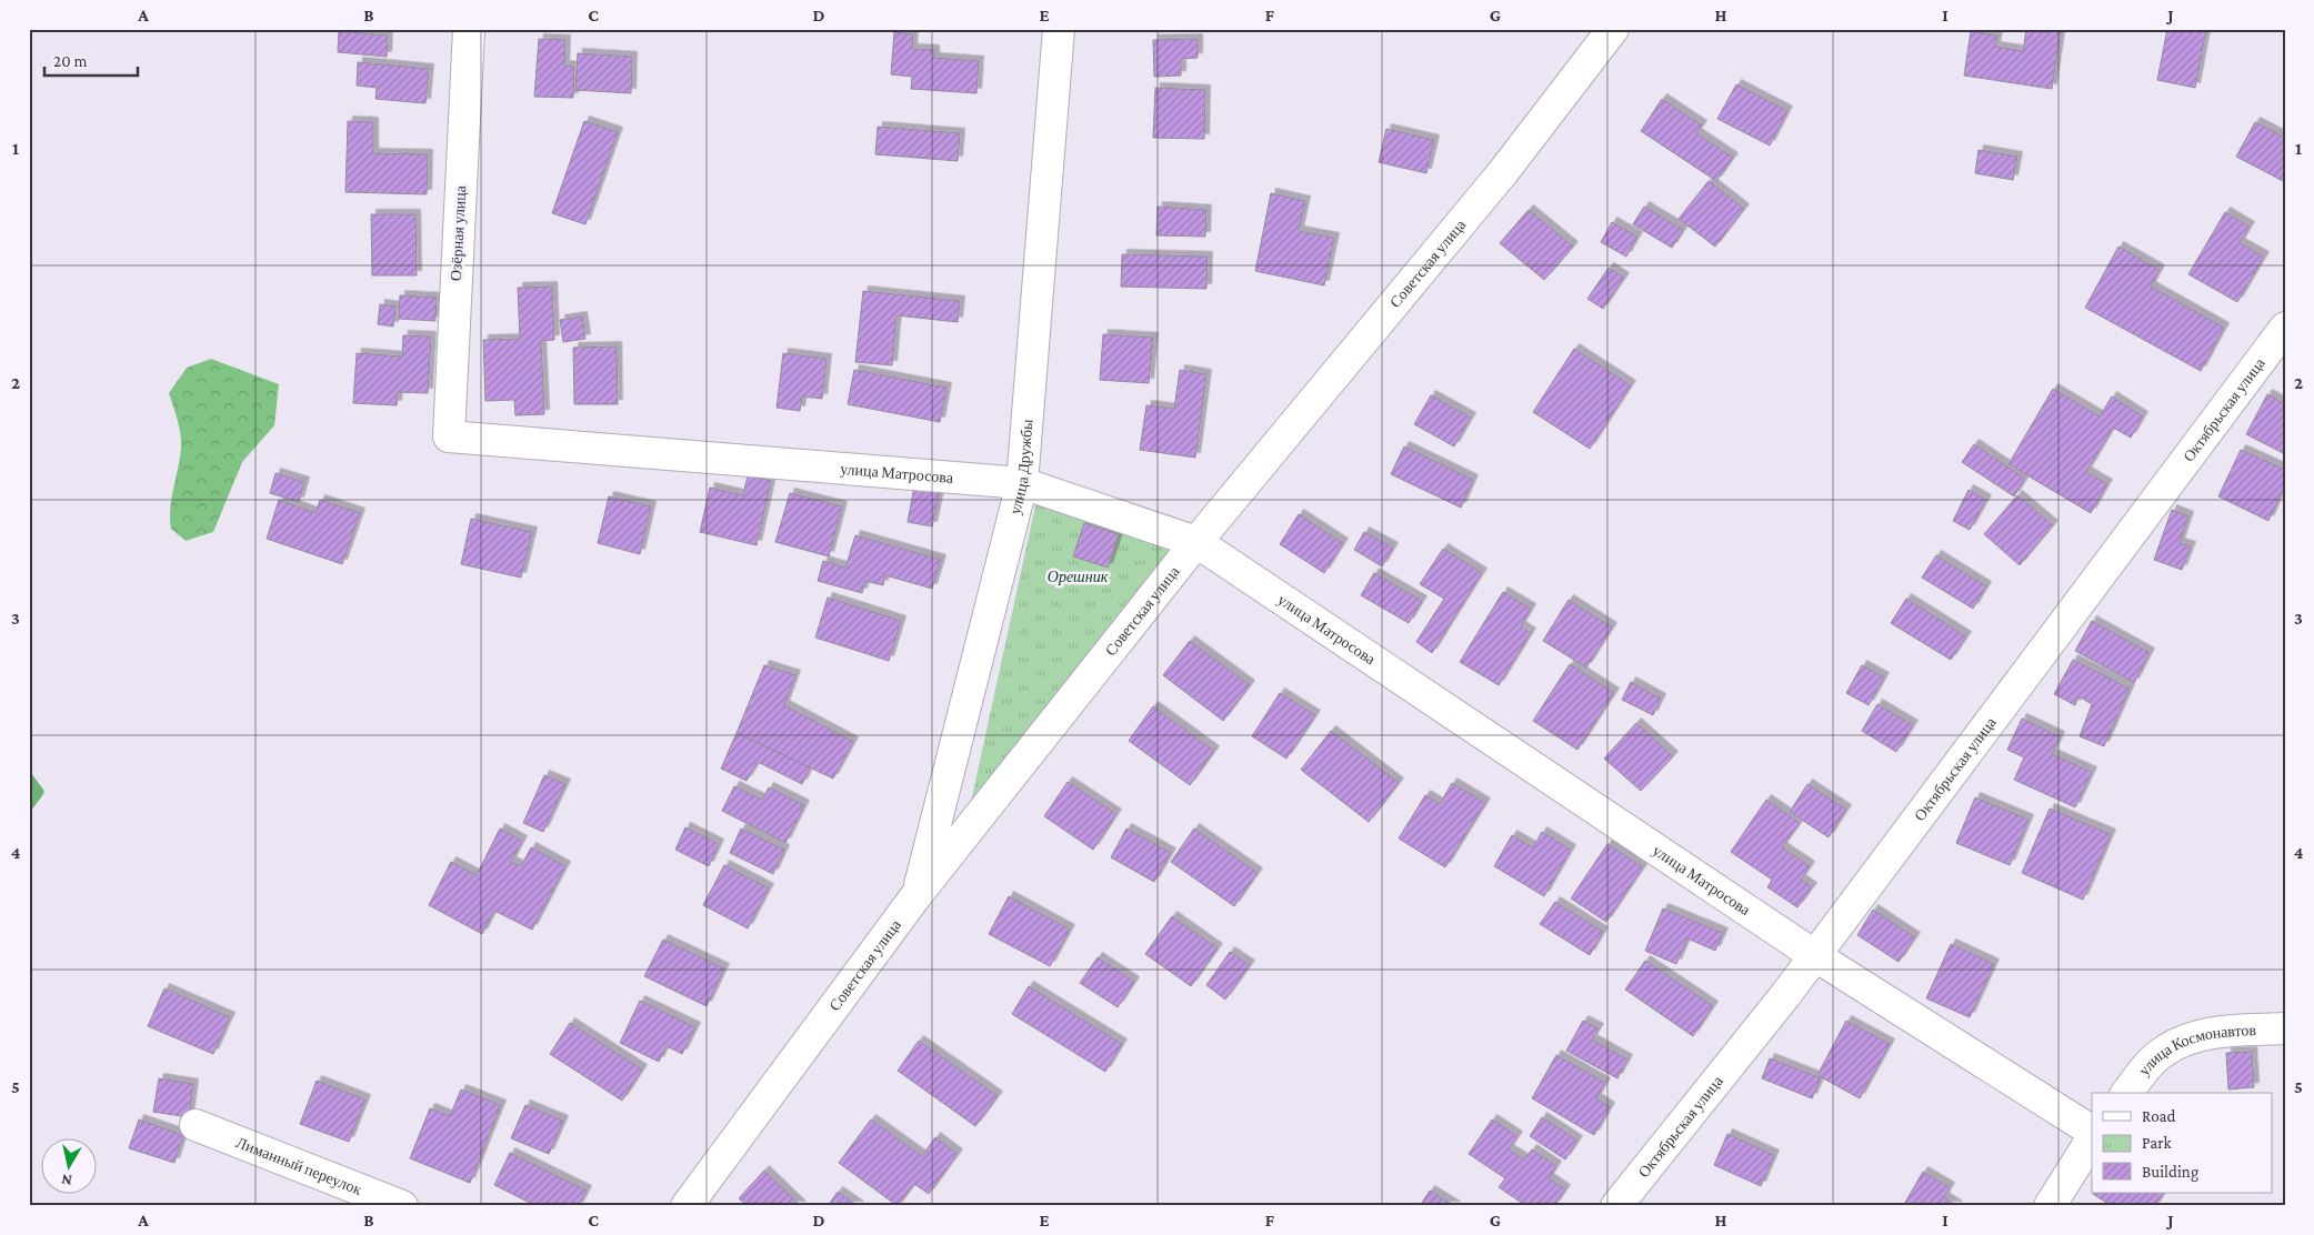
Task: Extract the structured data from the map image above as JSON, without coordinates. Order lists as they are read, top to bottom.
{
  "streets": {
    "street": [
      "Озёрная улица",
      "Советская улица",
      "Октябрьская улица",
      "улица Дружбы",
      "улица Матросова",
      "улица Космонавтов",
      "Лиманный переулок"
    ]
  },
  "crossings": [
    ["Озёрная улица", "улица Матросова"],
    ["Советская улица", "улица Дружбы"],
    ["Советская улица", "улица Матросова"],
    ["Октябрьская улица", "улица Матросова"],
    ["улица Дружбы", "улица Матросова"]
  ],
  "parks": ["Орешник"],
  "legend": ["Road", "Park", "Building"],
  "scale_bar": "20 m",
  "north": "bottom",
  "grid": {
    "columns": [
      "A",
      "B",
      "C",
      "D",
      "E",
      "F",
      "G",
      "H",
      "I",
      "J"
    ],
    "rows": [
      "1",
      "2",
      "3",
      "4",
      "5"
    ]
  }
}
